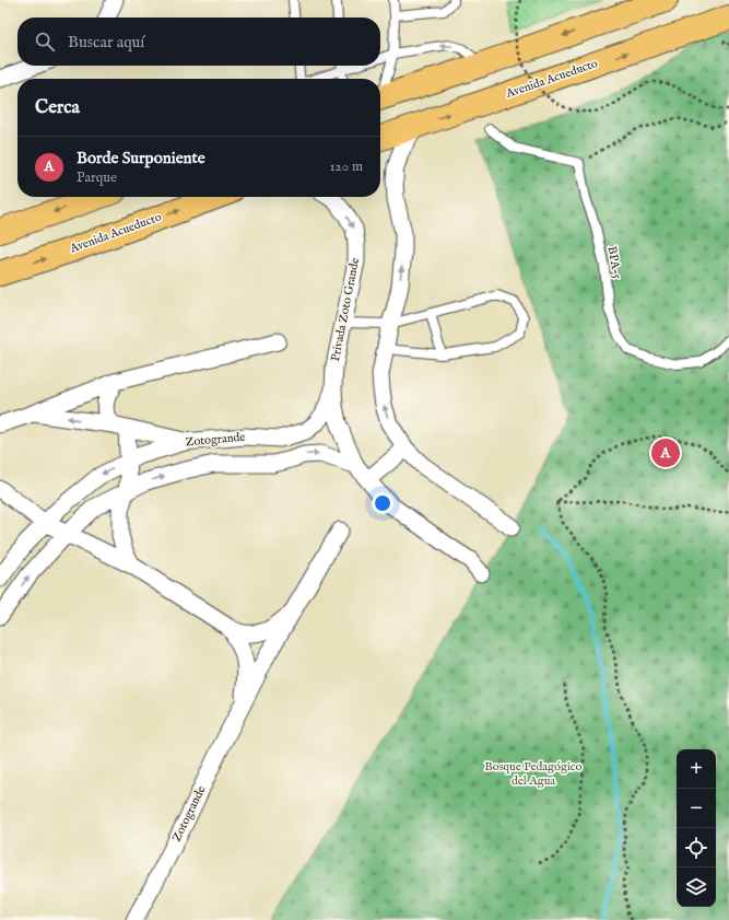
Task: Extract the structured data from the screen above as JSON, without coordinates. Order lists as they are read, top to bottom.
{
  "streets": {
    "main road": ["Avenida Acueducto"],
    "street": ["Privada Zoto Grande", "Zotogrande"],
    "lane": ["BPA-5"]
  },
  "crossings": [
    ["Privada Zoto Grande", "Zotogrande"]
  ],
  "parks": ["Bosque Pedagógico del Agua"],
  "page": {
    "search": "Buscar aquí",
    "heading": "Cerca",
    "list": [
      {
        "mark": "A",
        "name": "Borde Surponiente",
        "note": "Parque",
        "value": "120 m"
      }
    ],
    "pins": "A",
    "map_buttons": ["+", "−"]
  }
}
